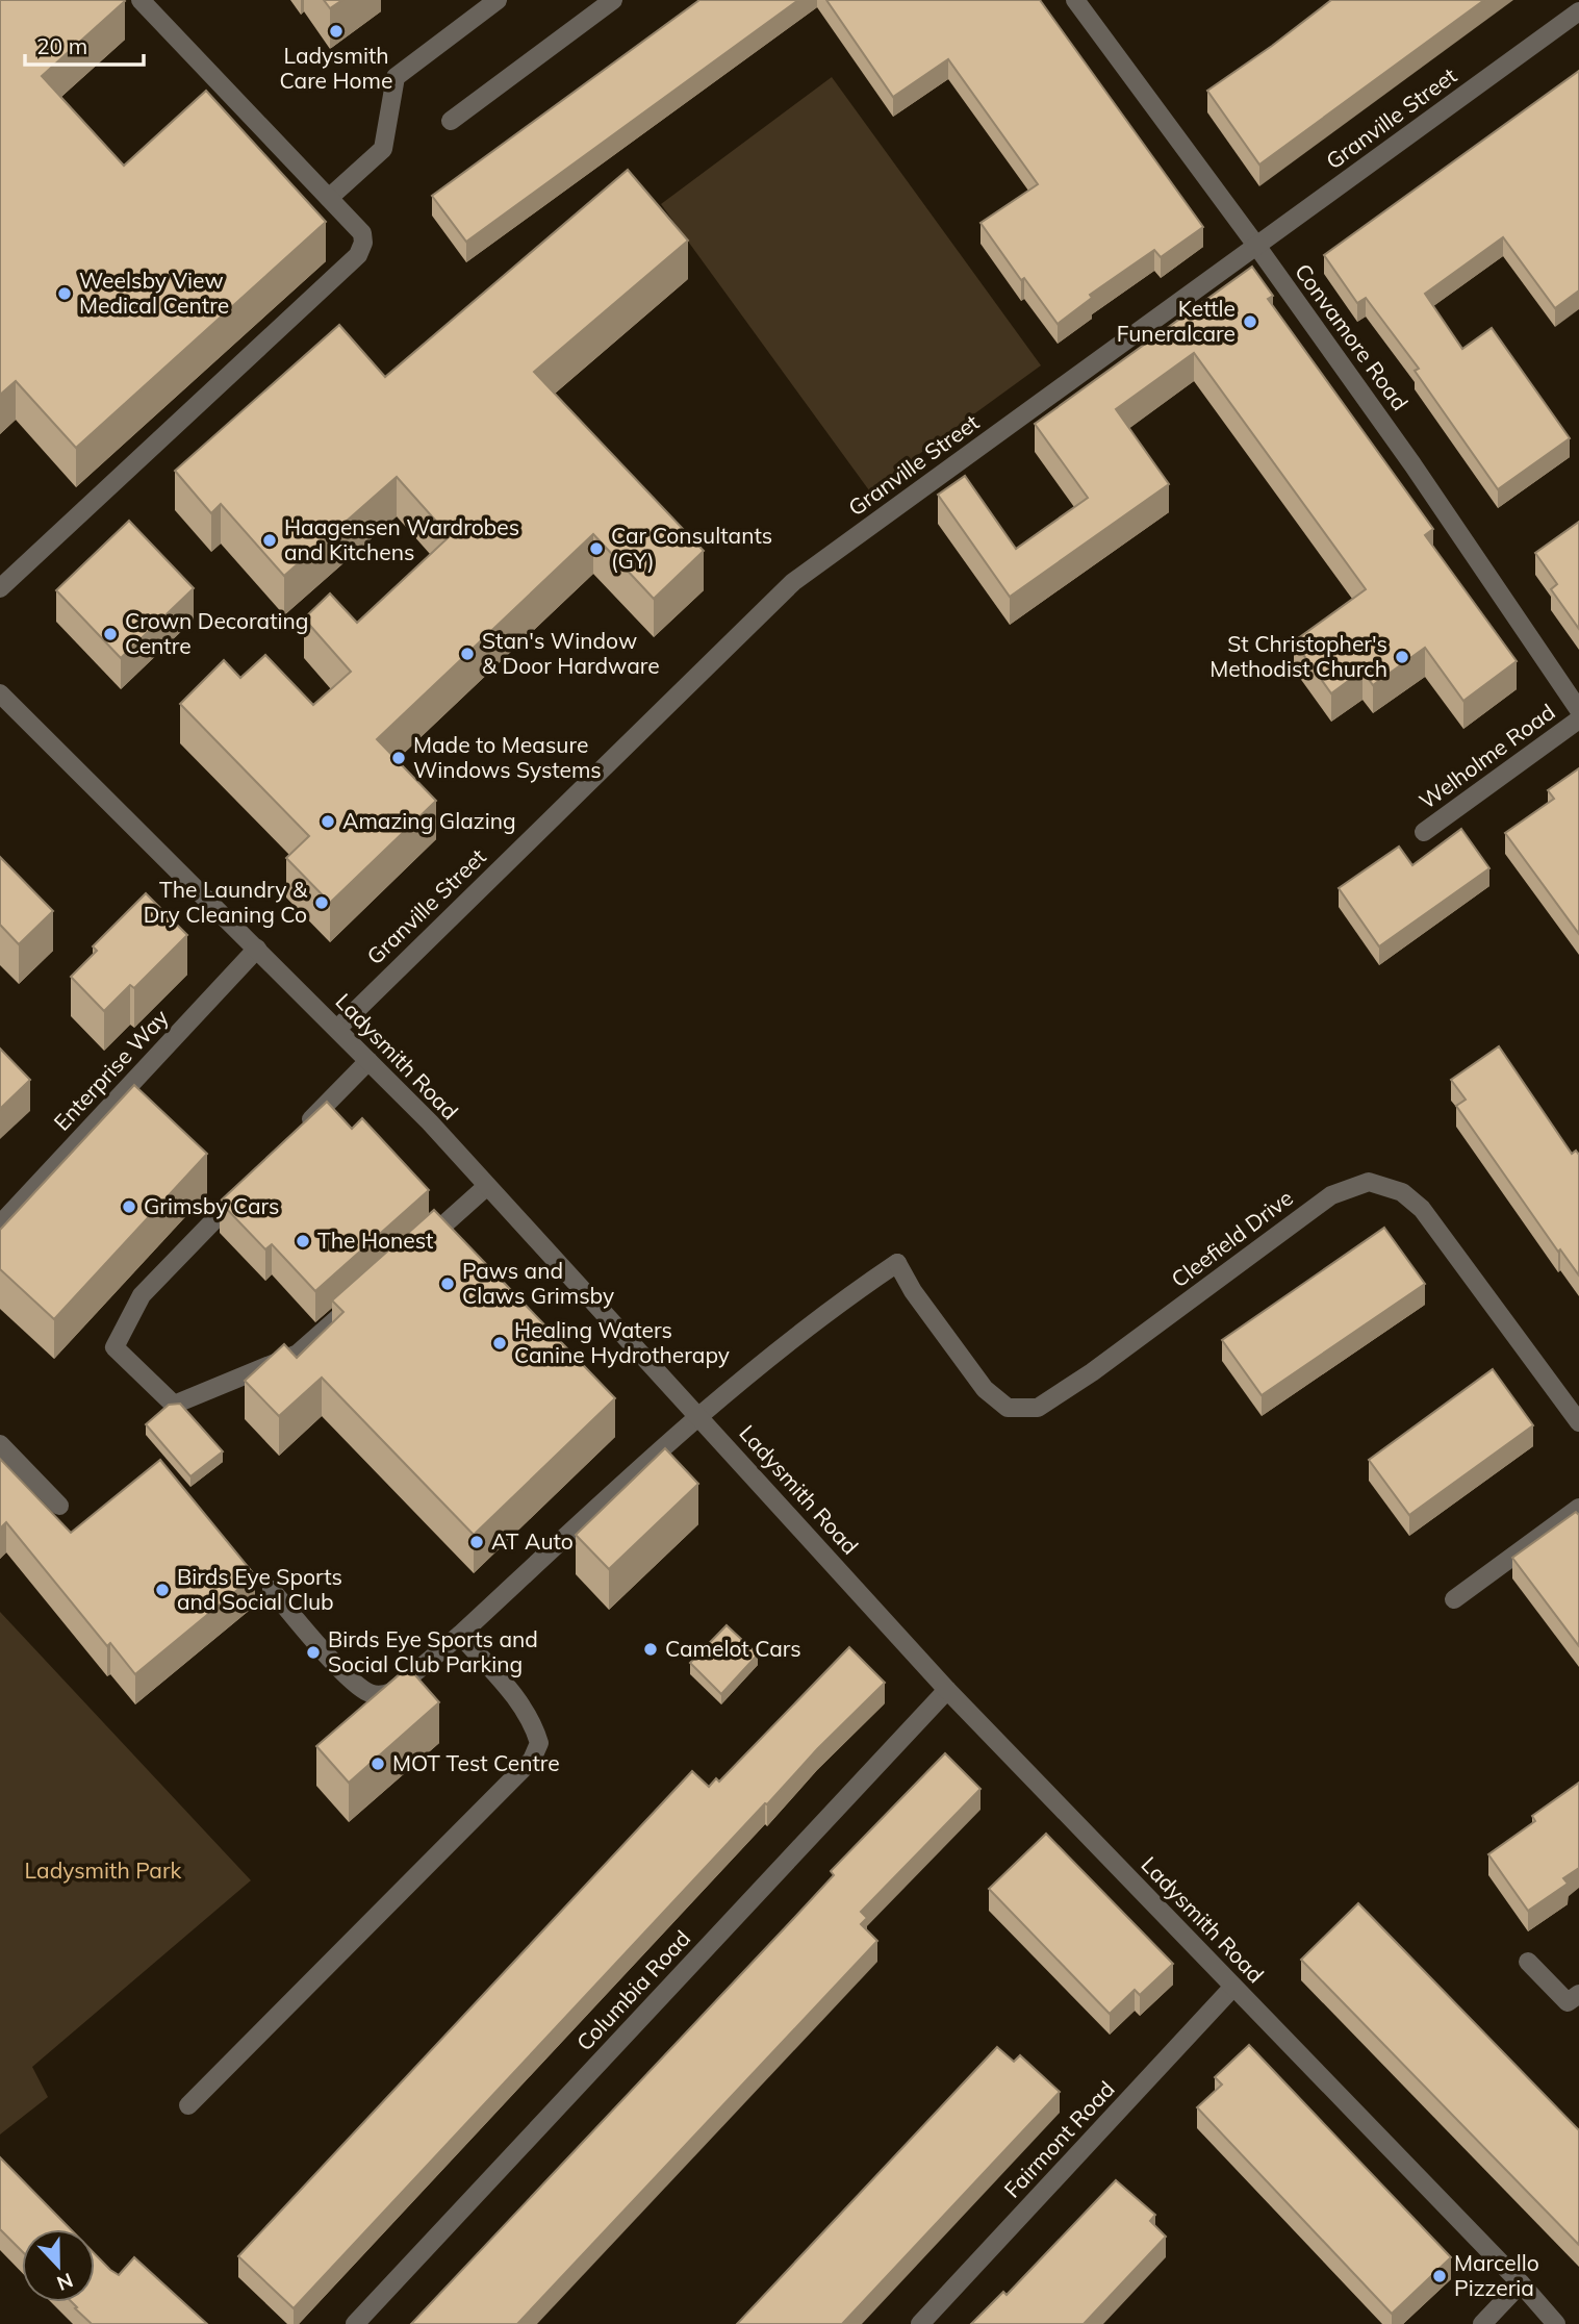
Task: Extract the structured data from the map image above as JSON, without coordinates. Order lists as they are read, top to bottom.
{
  "streets": {
    "street": [
      "Granville Street",
      "Convamore Road",
      "Welholme Road",
      "Ladysmith Road",
      "Enterprise Way",
      "Cleefield Drive",
      "Columbia Road",
      "Fairmont Road"
    ]
  },
  "crossings": [
    ["Granville Street", "Convamore Road"],
    ["Granville Street", "Ladysmith Road"],
    ["Ladysmith Road", "Enterprise Way"],
    ["Ladysmith Road", "Cleefield Drive"],
    ["Ladysmith Road", "Columbia Road"],
    ["Ladysmith Road", "Fairmont Road"]
  ],
  "parks": ["Ladysmith Park"],
  "places": [
    "Ladysmith Care Home",
    "Weelsby View Medical Centre",
    "Kettle Funeralcare",
    "Haagensen Wardrobes and Kitchens",
    "Car Consultants (GY)",
    "Crown Decorating Centre",
    "Stan's Window & Door Hardware",
    "St Christopher's Methodist Church",
    "Made to Measure Windows Systems",
    "Amazing Glazing",
    "The Laundry & Dry Cleaning Co",
    "Grimsby Cars",
    "The Honest",
    "Paws and Claws Grimsby",
    "Healing Waters Canine Hydrotherapy",
    "AT Auto",
    "Birds Eye Sports and Social Club",
    "Camelot Cars",
    "Birds Eye Sports and Social Club Parking",
    "MOT Test Centre",
    "Marcello Pizzeria"
  ],
  "scale_bar": "20 m",
  "north": "bottom"
}
